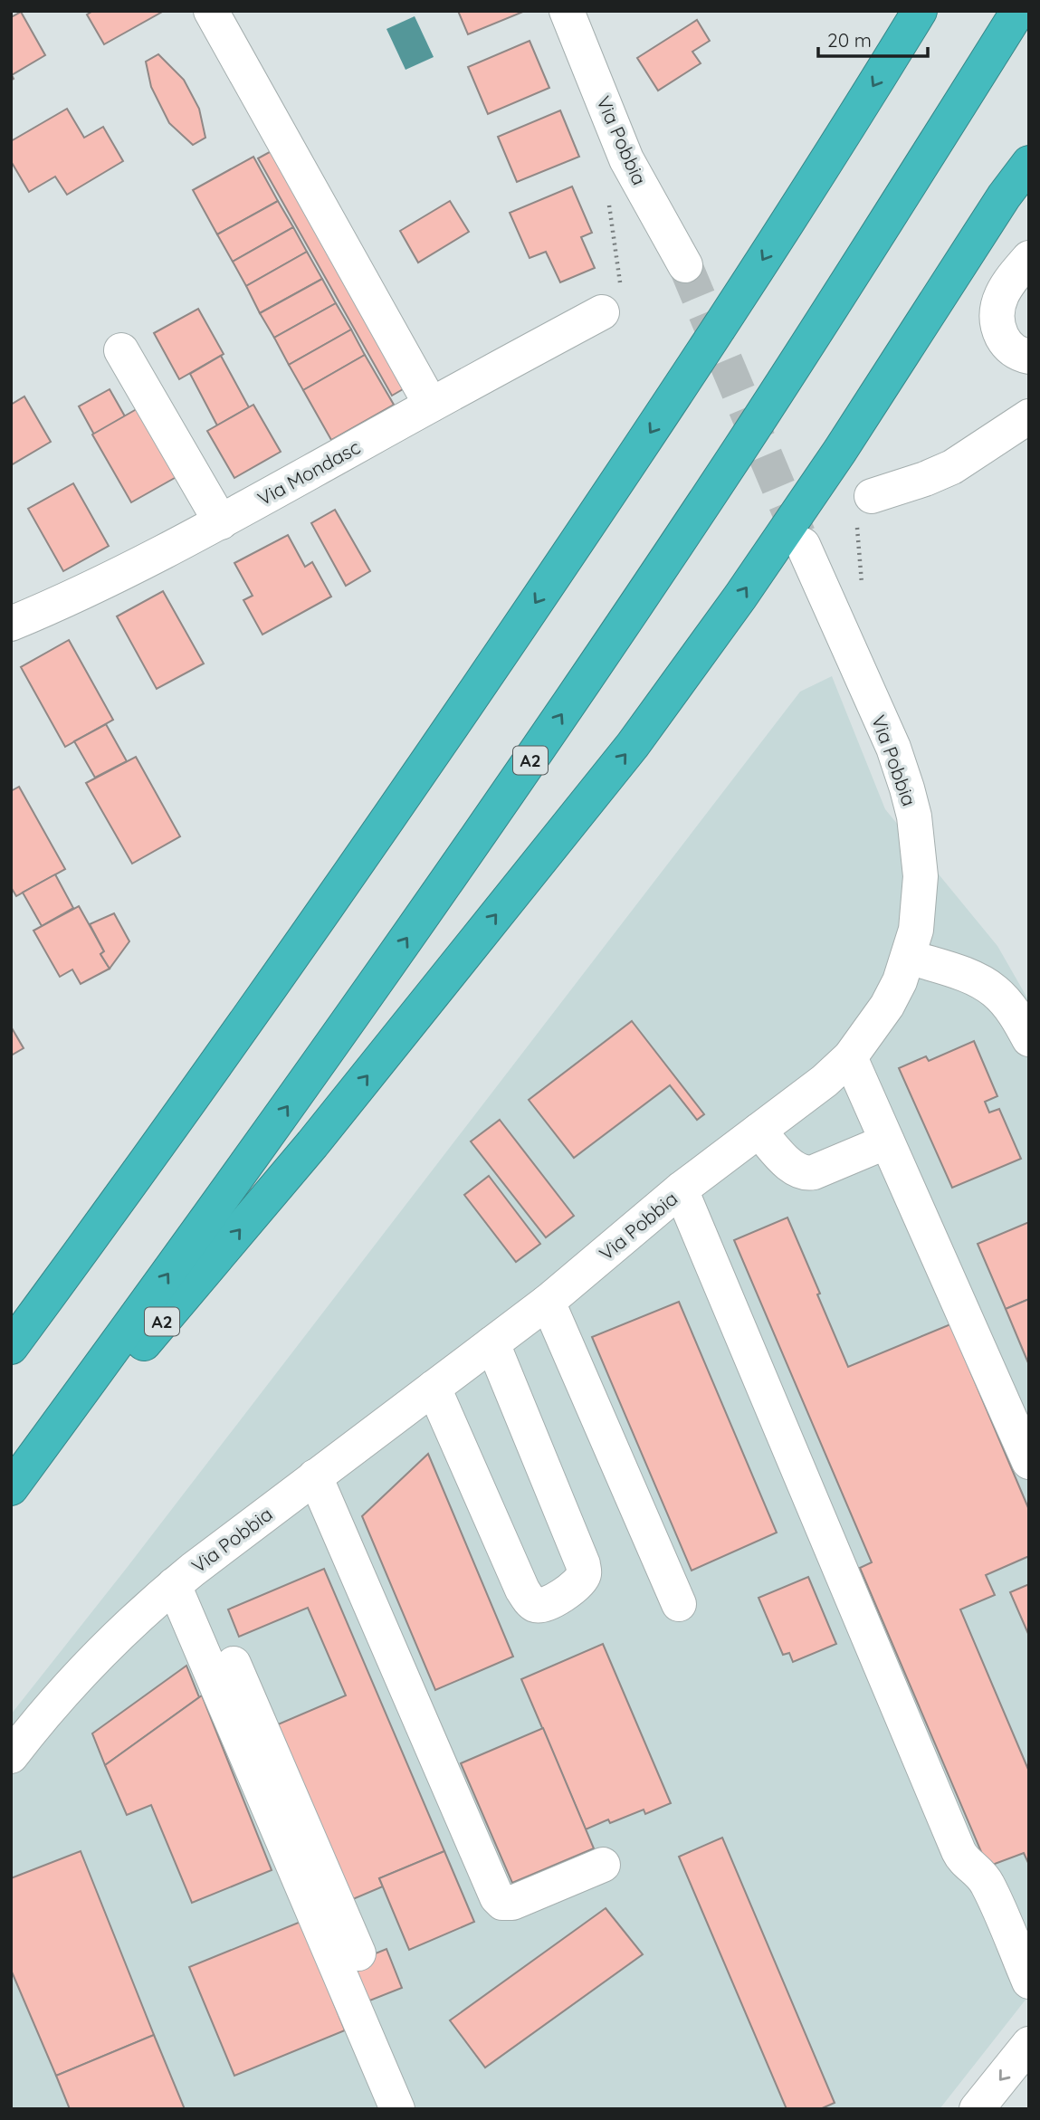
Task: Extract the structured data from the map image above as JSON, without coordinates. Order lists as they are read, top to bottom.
{
  "streets": {
    "highway": ["A2"],
    "street": ["Via Pobbia", "Via Mondasc"]
  },
  "scale_bar": "20 m"
}
